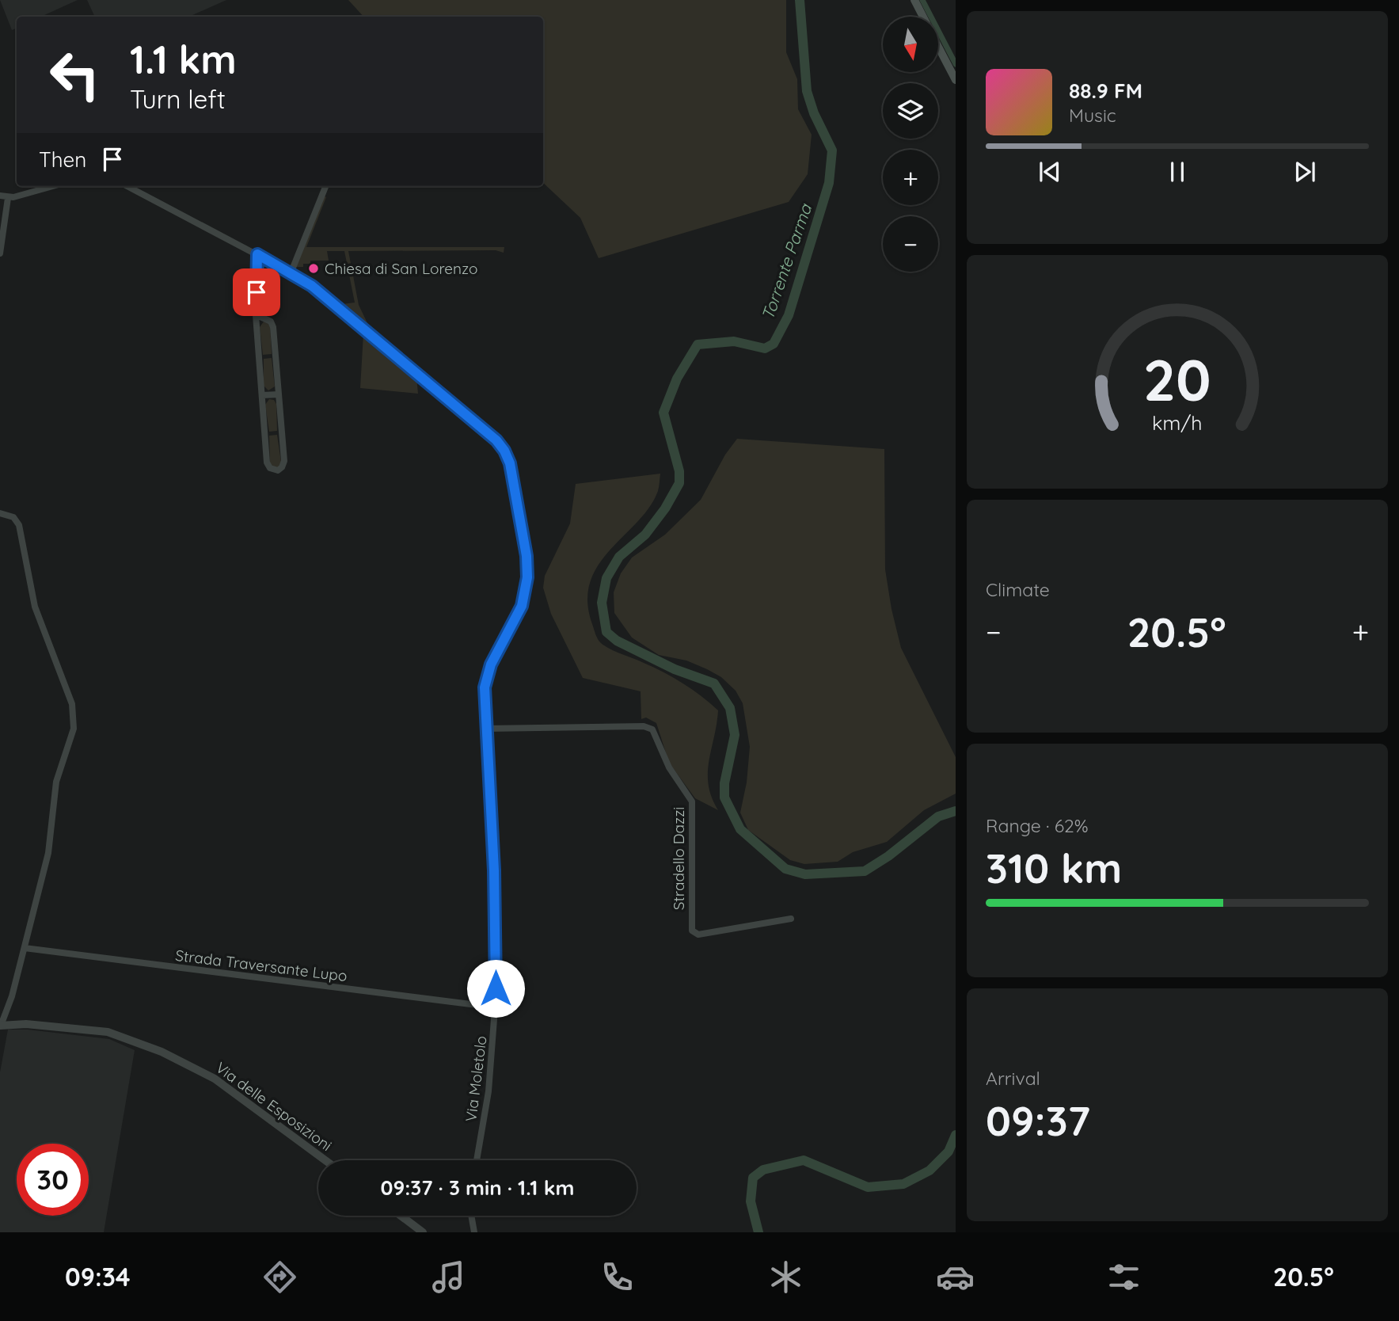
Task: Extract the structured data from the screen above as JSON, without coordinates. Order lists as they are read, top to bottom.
{
  "streets": {
    "street": [
      "Stradello Dazzi",
      "Strada Traversante Lupo",
      "Via Moletolo",
      "Via delle Esposizioni"
    ]
  },
  "crossings": [
    ["Stradello Dazzi", "Via Moletolo"],
    ["Strada Traversante Lupo", "Via Moletolo"]
  ],
  "water": ["Torrente Parma"],
  "places": ["Chiesa di San Lorenzo"],
  "north": "bottom",
  "page": {
    "map_buttons": ["+", "−"],
    "turn": ["1.1 km", "Turn left"],
    "song": ["88.9 FM", "Music"],
    "then": "Then",
    "tile": [
      "Climate",
      ["Range · 62%", "310 km"],
      ["Arrival", "09:37"]
    ],
    "heat": ["−", "20.5°", "+"],
    "limit": "30",
    "trip": "09:37 · 3 min · 1.1 km",
    "tabs": ["09:34", "20.5°"],
    "gauge": ["20", "km/h"]
  }
}
